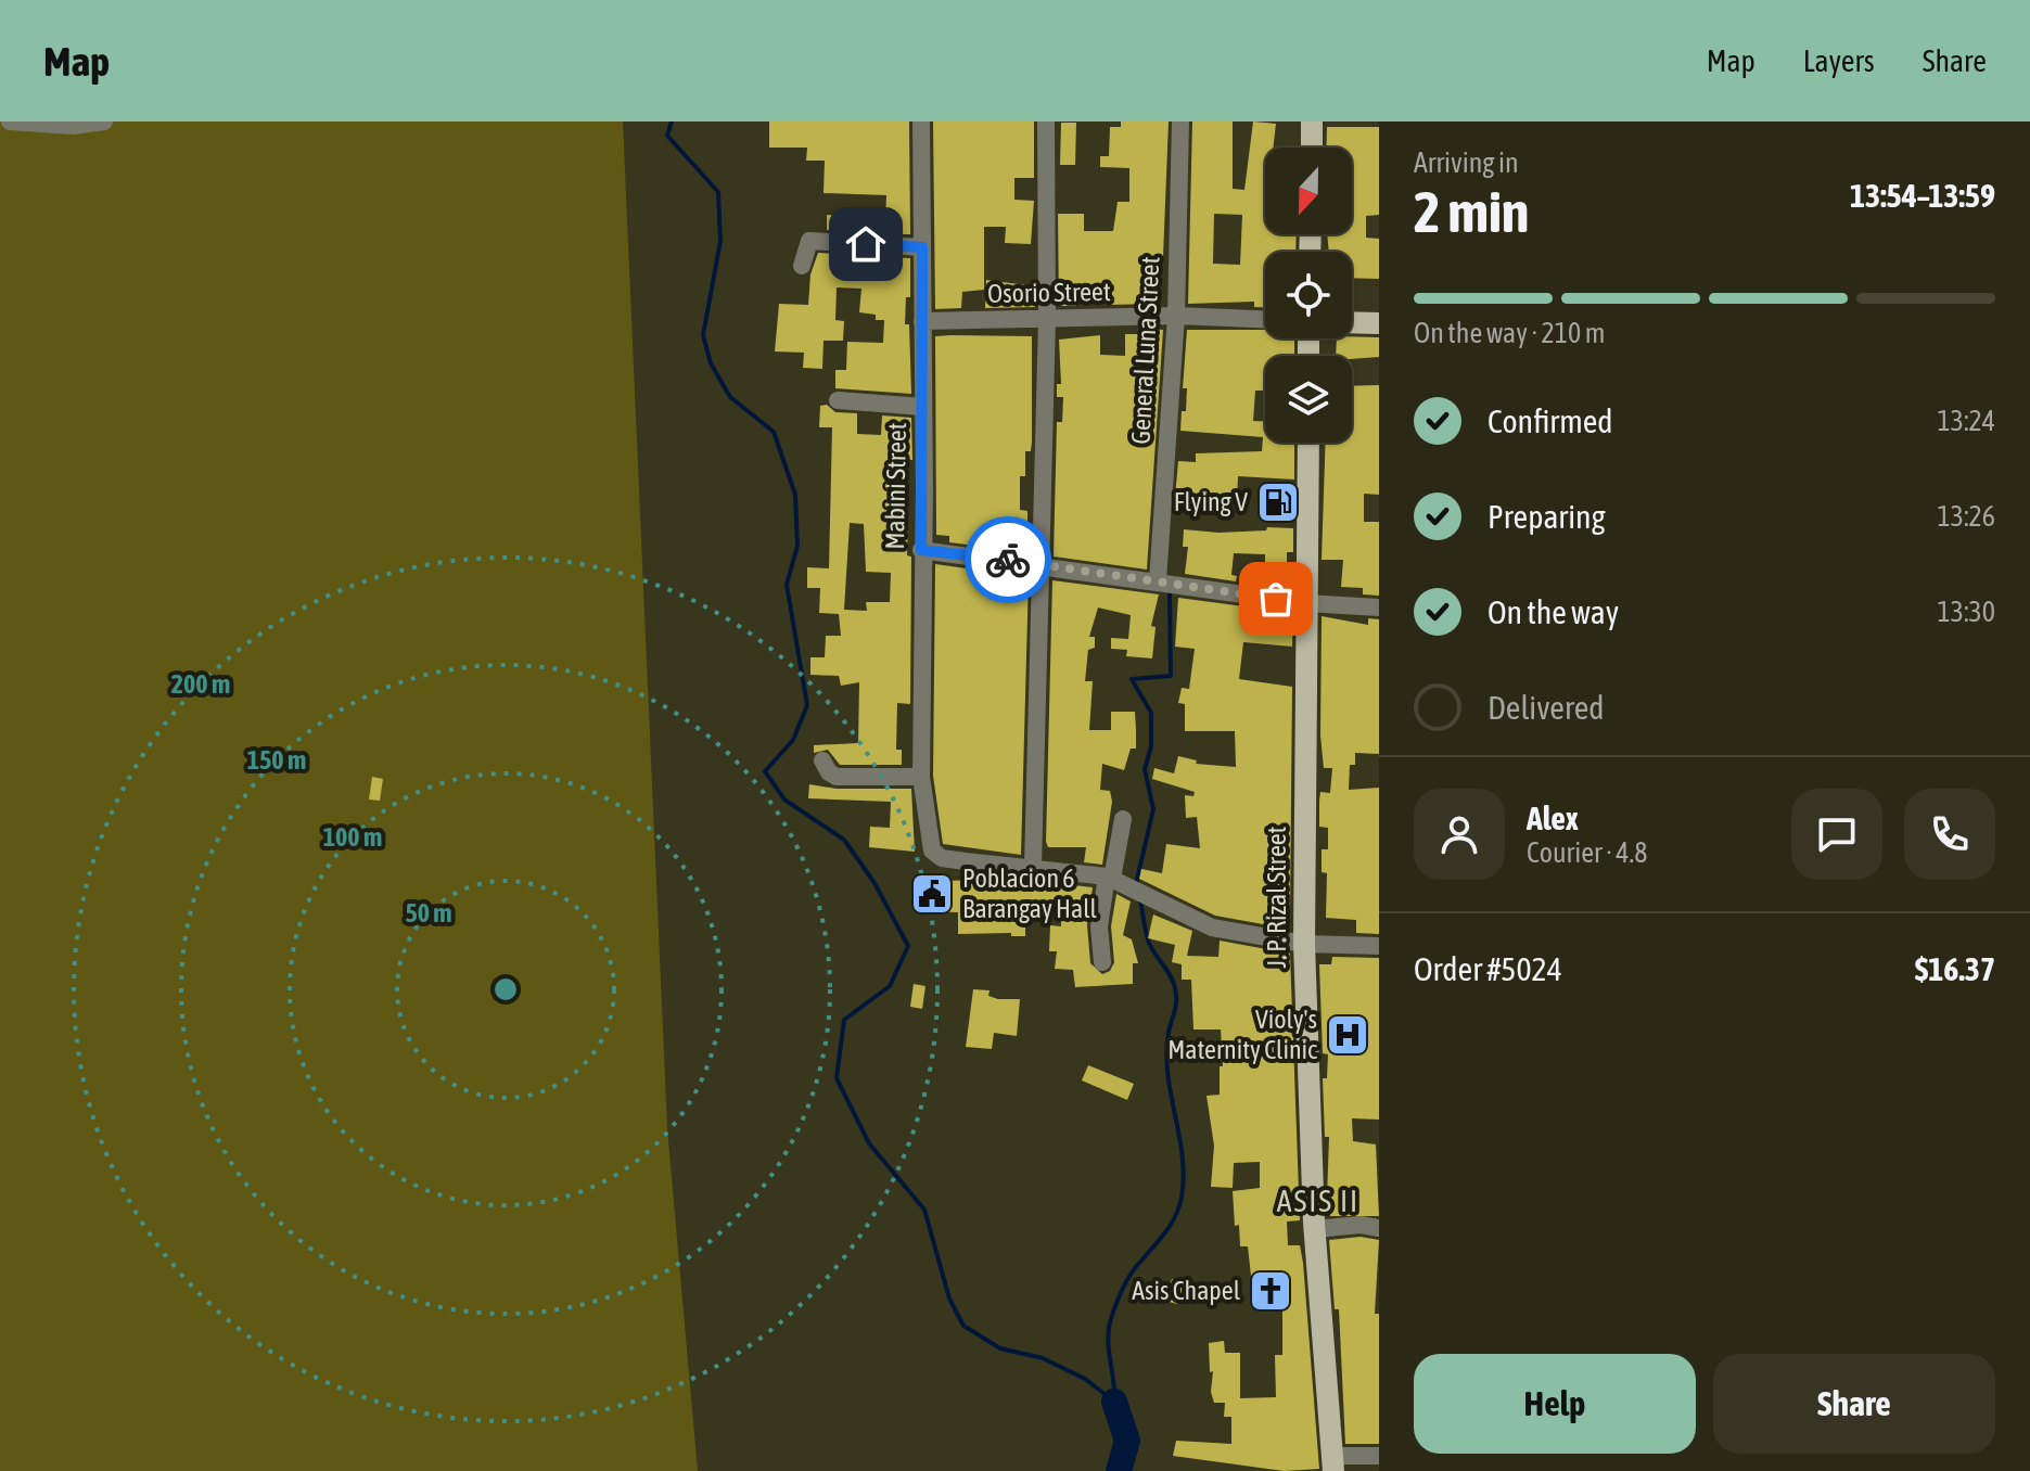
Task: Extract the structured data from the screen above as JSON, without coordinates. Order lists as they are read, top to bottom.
{
  "streets": {
    "main road": ["J. P. Rizal Street"],
    "street": ["Osorio Street", "General Luna Street", "Mabini Street"]
  },
  "crossings": [
    ["Osorio Street", "General Luna Street"],
    ["Osorio Street", "Mabini Street"]
  ],
  "districts": ["ASIS II"],
  "places": {
    "fuel station": ["Flying V"],
    "public building": ["Poblacion 6 Barangay Hall"],
    "hospital": ["Violy's Maternity Clinic"],
    "church": ["Asis Chapel"]
  },
  "north": "bottom",
  "page": {
    "header": "Map",
    "nav": ["Map", "Layers", "Share"],
    "heading": ["2 min", "Arriving in", "13:54–13:59"],
    "panel": [
      "Alex",
      "Courier · 4.8",
      "Order #5024",
      "$16.37"
    ],
    "bar": "On the way · 210 m",
    "list": [
      ["Confirmed", "13:24"],
      ["Preparing", "13:26"],
      ["On the way", "13:30"],
      "Delivered"
    ],
    "buttons": ["Help", "Share"]
  },
  "rings": [
    "200 m",
    "150 m",
    "100 m",
    "50 m"
  ]
}
